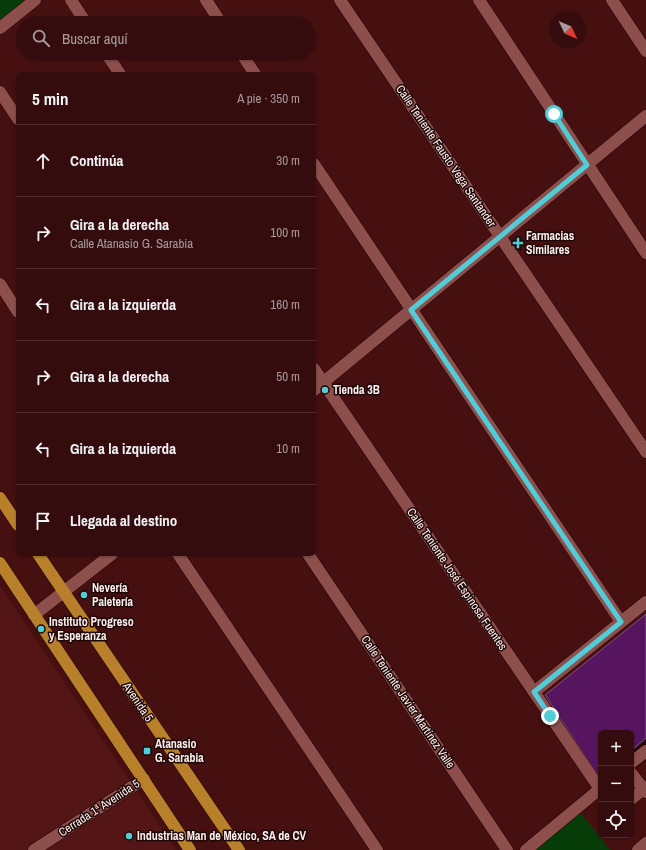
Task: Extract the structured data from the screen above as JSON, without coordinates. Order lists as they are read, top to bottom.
{
  "streets": {
    "main road": ["Avenida 5"],
    "street": [
      "Calle Teniente Fausto Vega Santander",
      "Calle Teniente José Espinosa Fuentes",
      "Calle Teniente Javier Martínez Valle",
      "Cerrada 1ª Avenida 5"
    ]
  },
  "places": {
    "health": ["Farmacias Similares"],
    "other": [
      "Tienda 3B",
      "Nevería Paletería",
      "Instituto Progreso y Esperanza",
      "Industrias Man de México, SA de CV"
    ],
    "transit": ["Atanasio G. Sarabia"]
  },
  "north": "bottom right",
  "page": {
    "search": "Buscar aquí",
    "heading": ["5 min", "A pie · 350 m"],
    "list": [
      ["Continúa", "30 m"],
      ["Gira a la derecha", "Calle Atanasio G. Sarabia", "100 m"],
      ["Gira a la izquierda", "160 m"],
      ["Gira a la derecha", "50 m"],
      ["Gira a la izquierda", "10 m"],
      "Llegada al destino"
    ],
    "map_buttons": ["+", "−"]
  }
}
